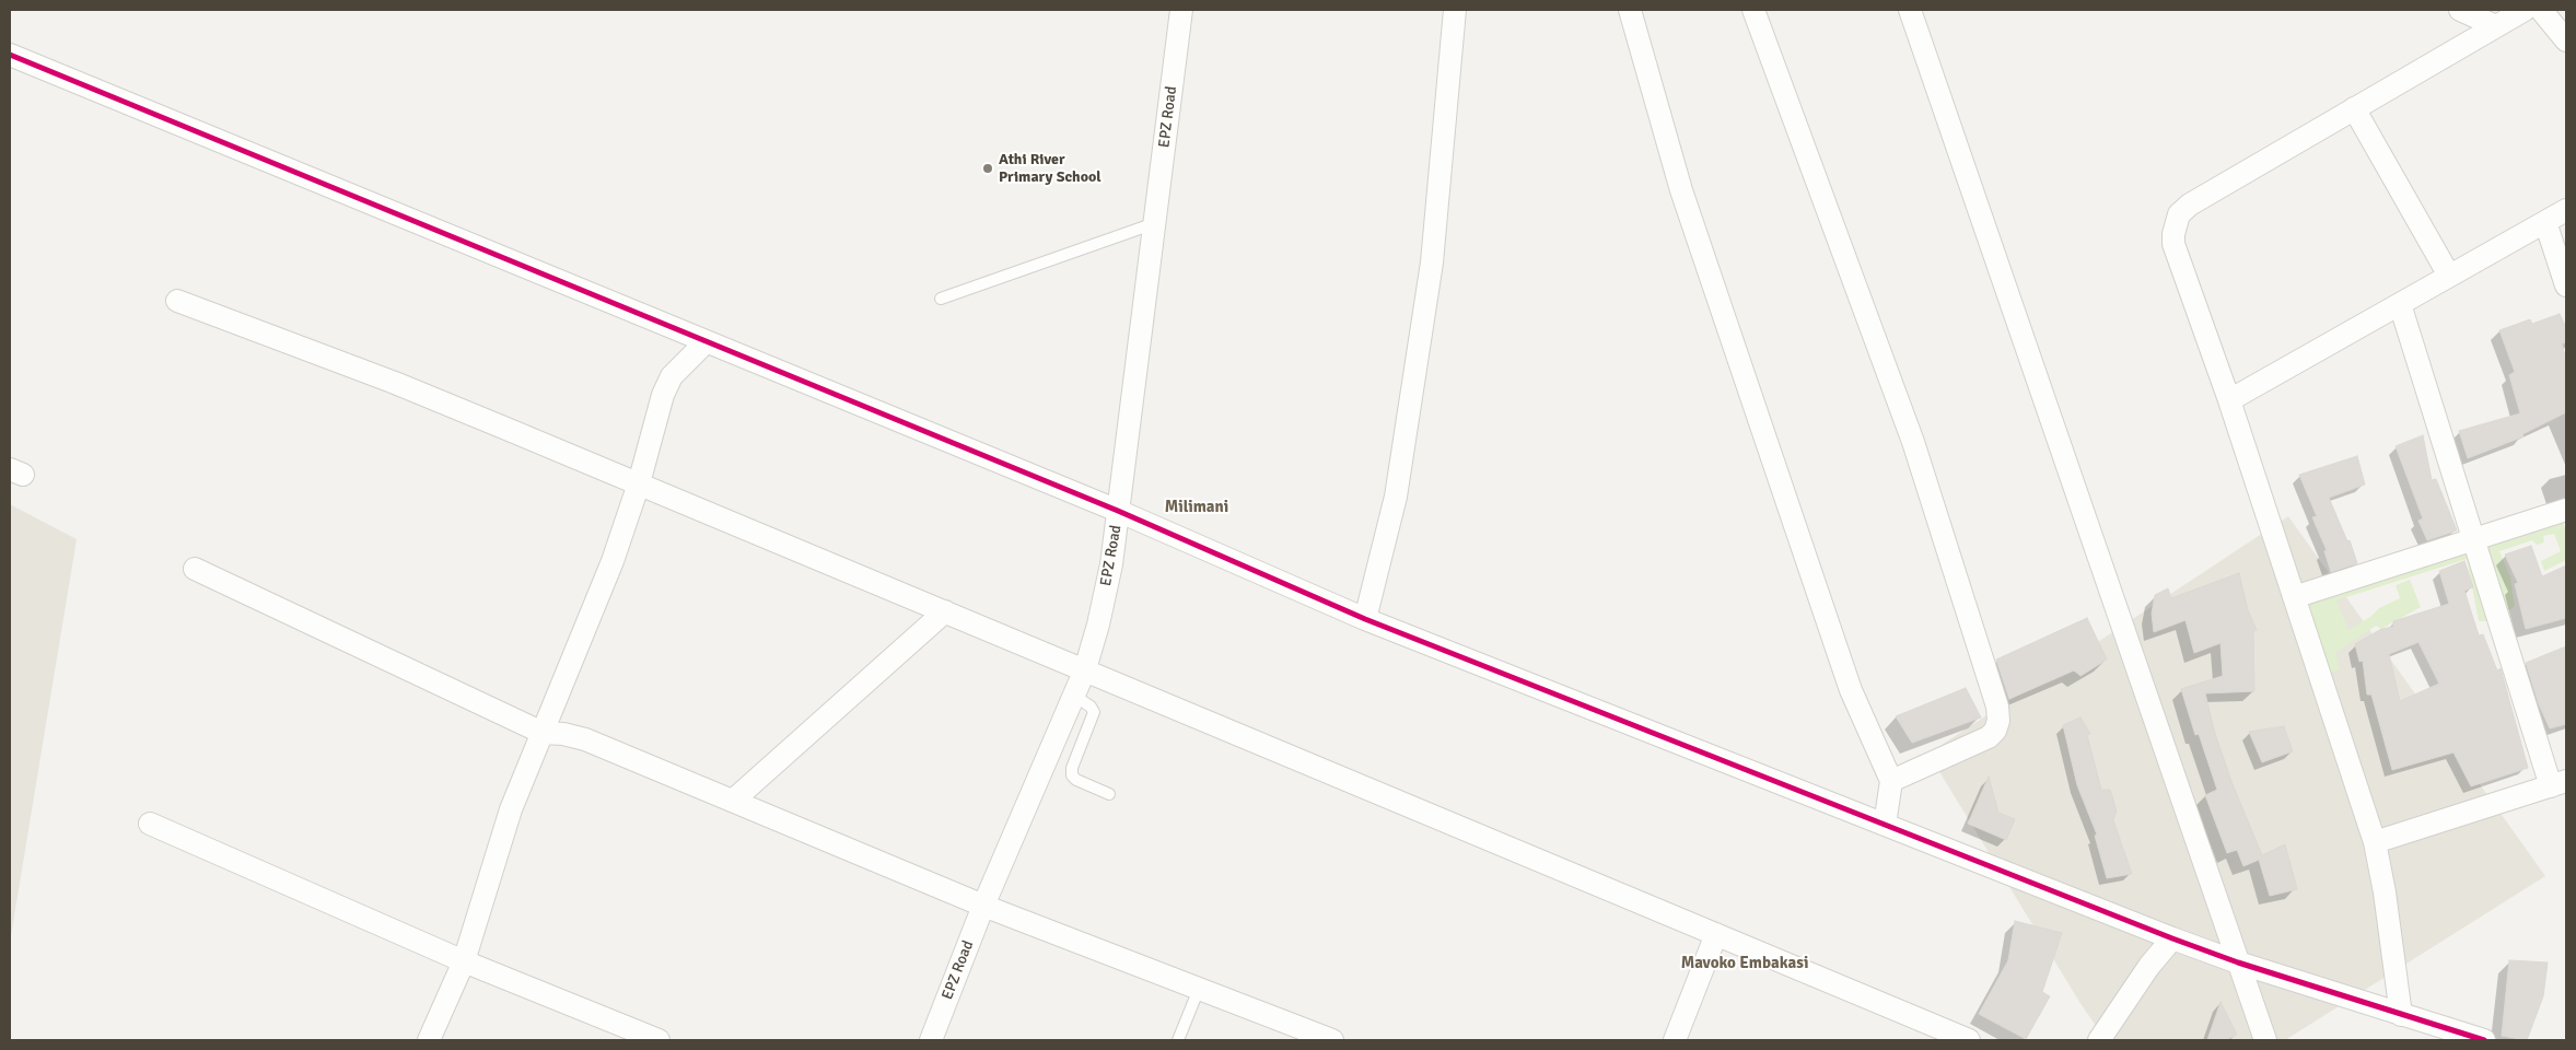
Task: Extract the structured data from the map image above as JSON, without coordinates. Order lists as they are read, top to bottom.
{
  "streets": {
    "street": ["EPZ Road"]
  },
  "districts": ["Milimani", "Mavoko Embakasi"],
  "places": ["Athi River Primary School"]
}
